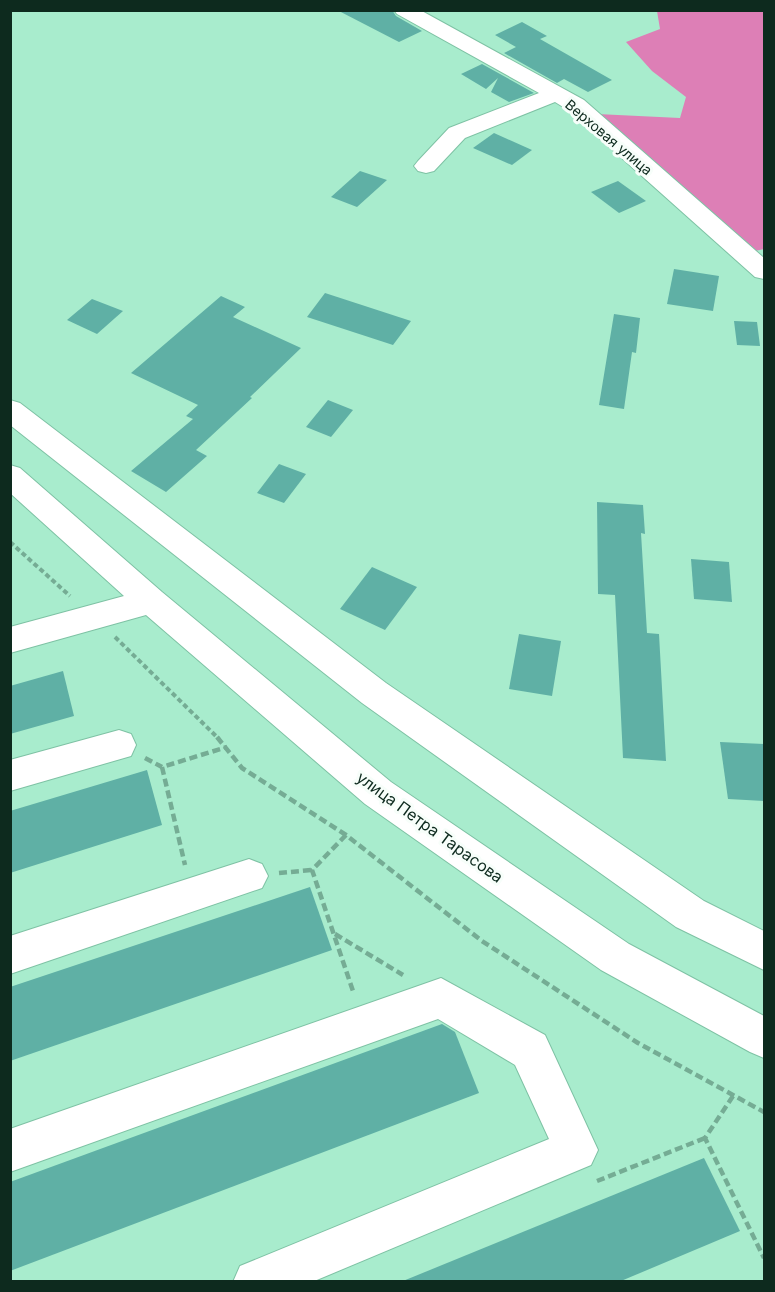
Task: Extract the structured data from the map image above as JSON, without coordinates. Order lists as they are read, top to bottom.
{
  "streets": {
    "street": ["Верховая улица", "улица Петра Тарасова"]
  }
}
